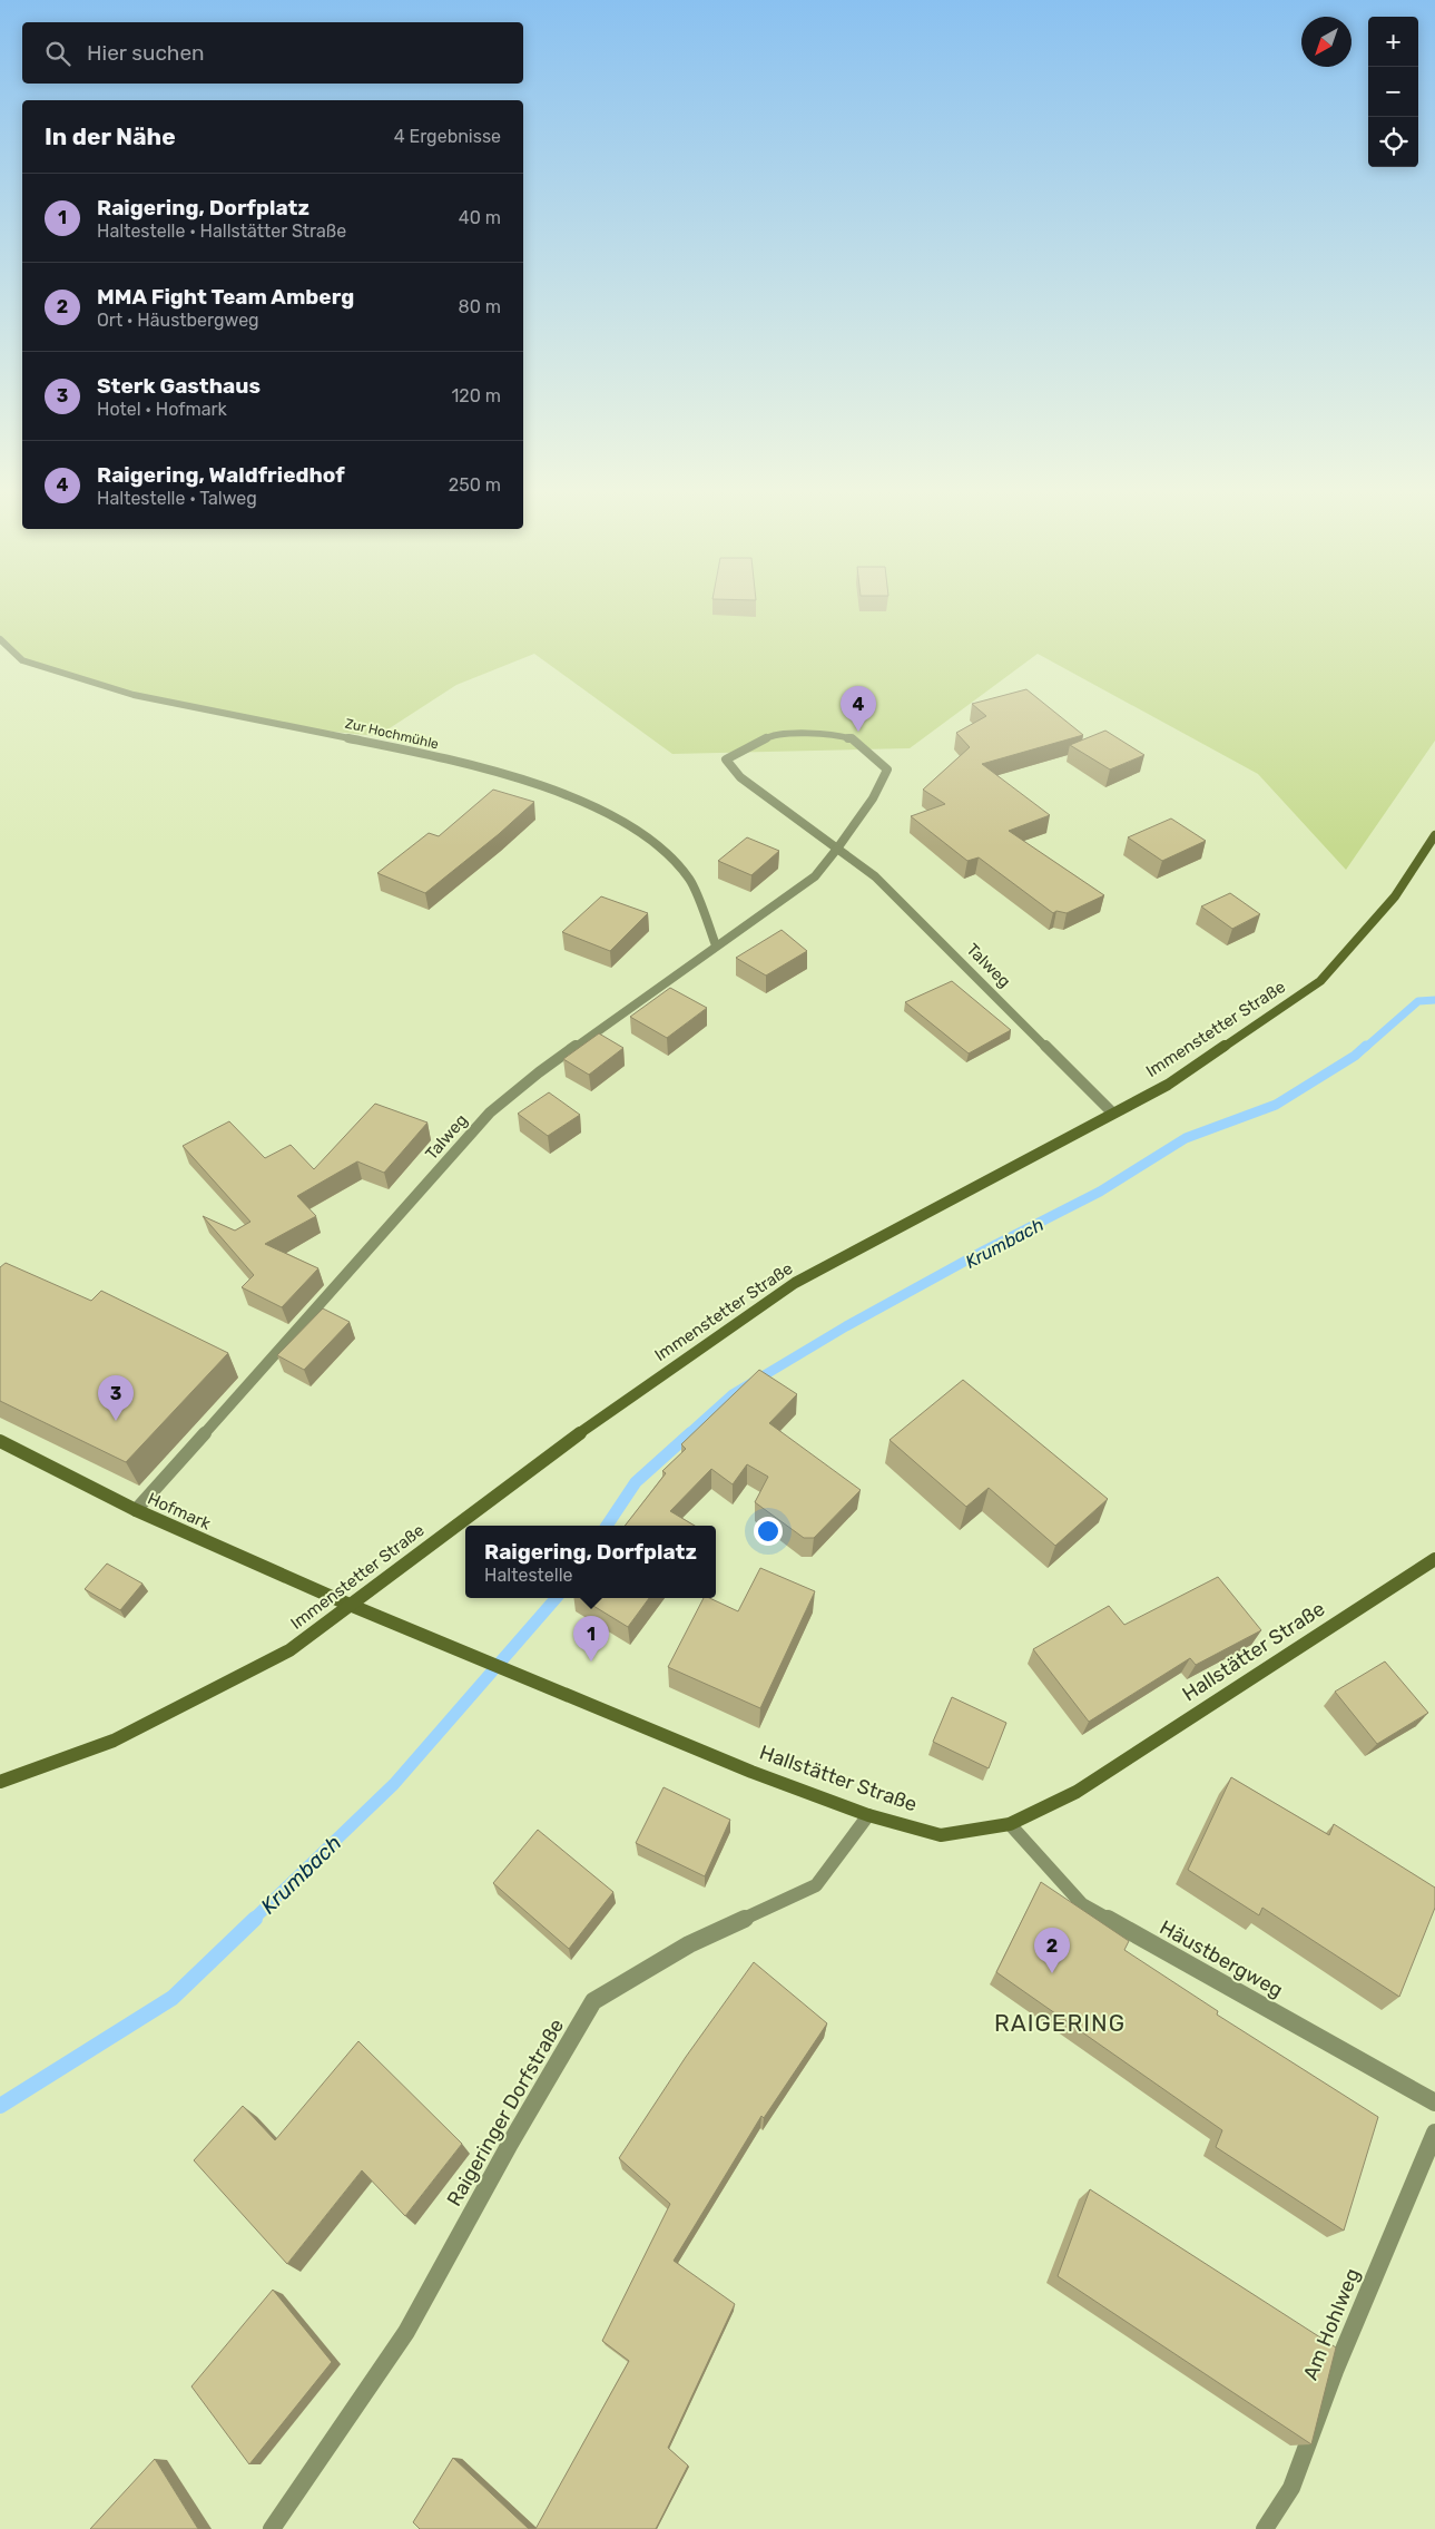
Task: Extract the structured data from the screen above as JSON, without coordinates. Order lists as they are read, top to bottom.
{
  "streets": {
    "main road": ["Immenstetter Straße", "Hofmark", "Hallstätter Straße"],
    "street": [
      "Zur Hochmühle",
      "Talweg",
      "Häustbergweg",
      "Raigeringer Dorfstraße",
      "Am Hohlweg"
    ]
  },
  "crossings": [
    ["Zur Hochmühle", "Talweg"],
    ["Talweg", "Immenstetter Straße"],
    ["Talweg", "Hofmark"],
    ["Immenstetter Straße", "Hofmark"],
    ["Immenstetter Straße", "Hallstätter Straße"],
    ["Hofmark", "Hallstätter Straße"],
    ["Hallstätter Straße", "Häustbergweg"],
    ["Hallstätter Straße", "Raigeringer Dorfstraße"]
  ],
  "districts": ["RAIGERING"],
  "water": ["Krumbach"],
  "north": "bottom left",
  "page": {
    "map_buttons": ["+", "−"],
    "search": "Hier suchen",
    "heading": ["In der Nähe", "4 Ergebnisse"],
    "list": [
      {
        "mark": "1",
        "name": "Raigering, Dorfplatz",
        "note": "Haltestelle · Hallstätter Straße",
        "value": "40 m"
      },
      {
        "mark": "2",
        "name": "MMA Fight Team Amberg",
        "note": "Ort · Häustbergweg",
        "value": "80 m"
      },
      {
        "mark": "3",
        "name": "Sterk Gasthaus",
        "note": "Hotel · Hofmark",
        "value": "120 m"
      },
      {
        "mark": "4",
        "name": "Raigering, Waldfriedhof",
        "note": "Haltestelle · Talweg",
        "value": "250 m"
      }
    ],
    "pins": [
      "4",
      "3",
      "1",
      "2"
    ],
    "popup": ["Raigering, Dorfplatz", "Haltestelle"]
  }
}
